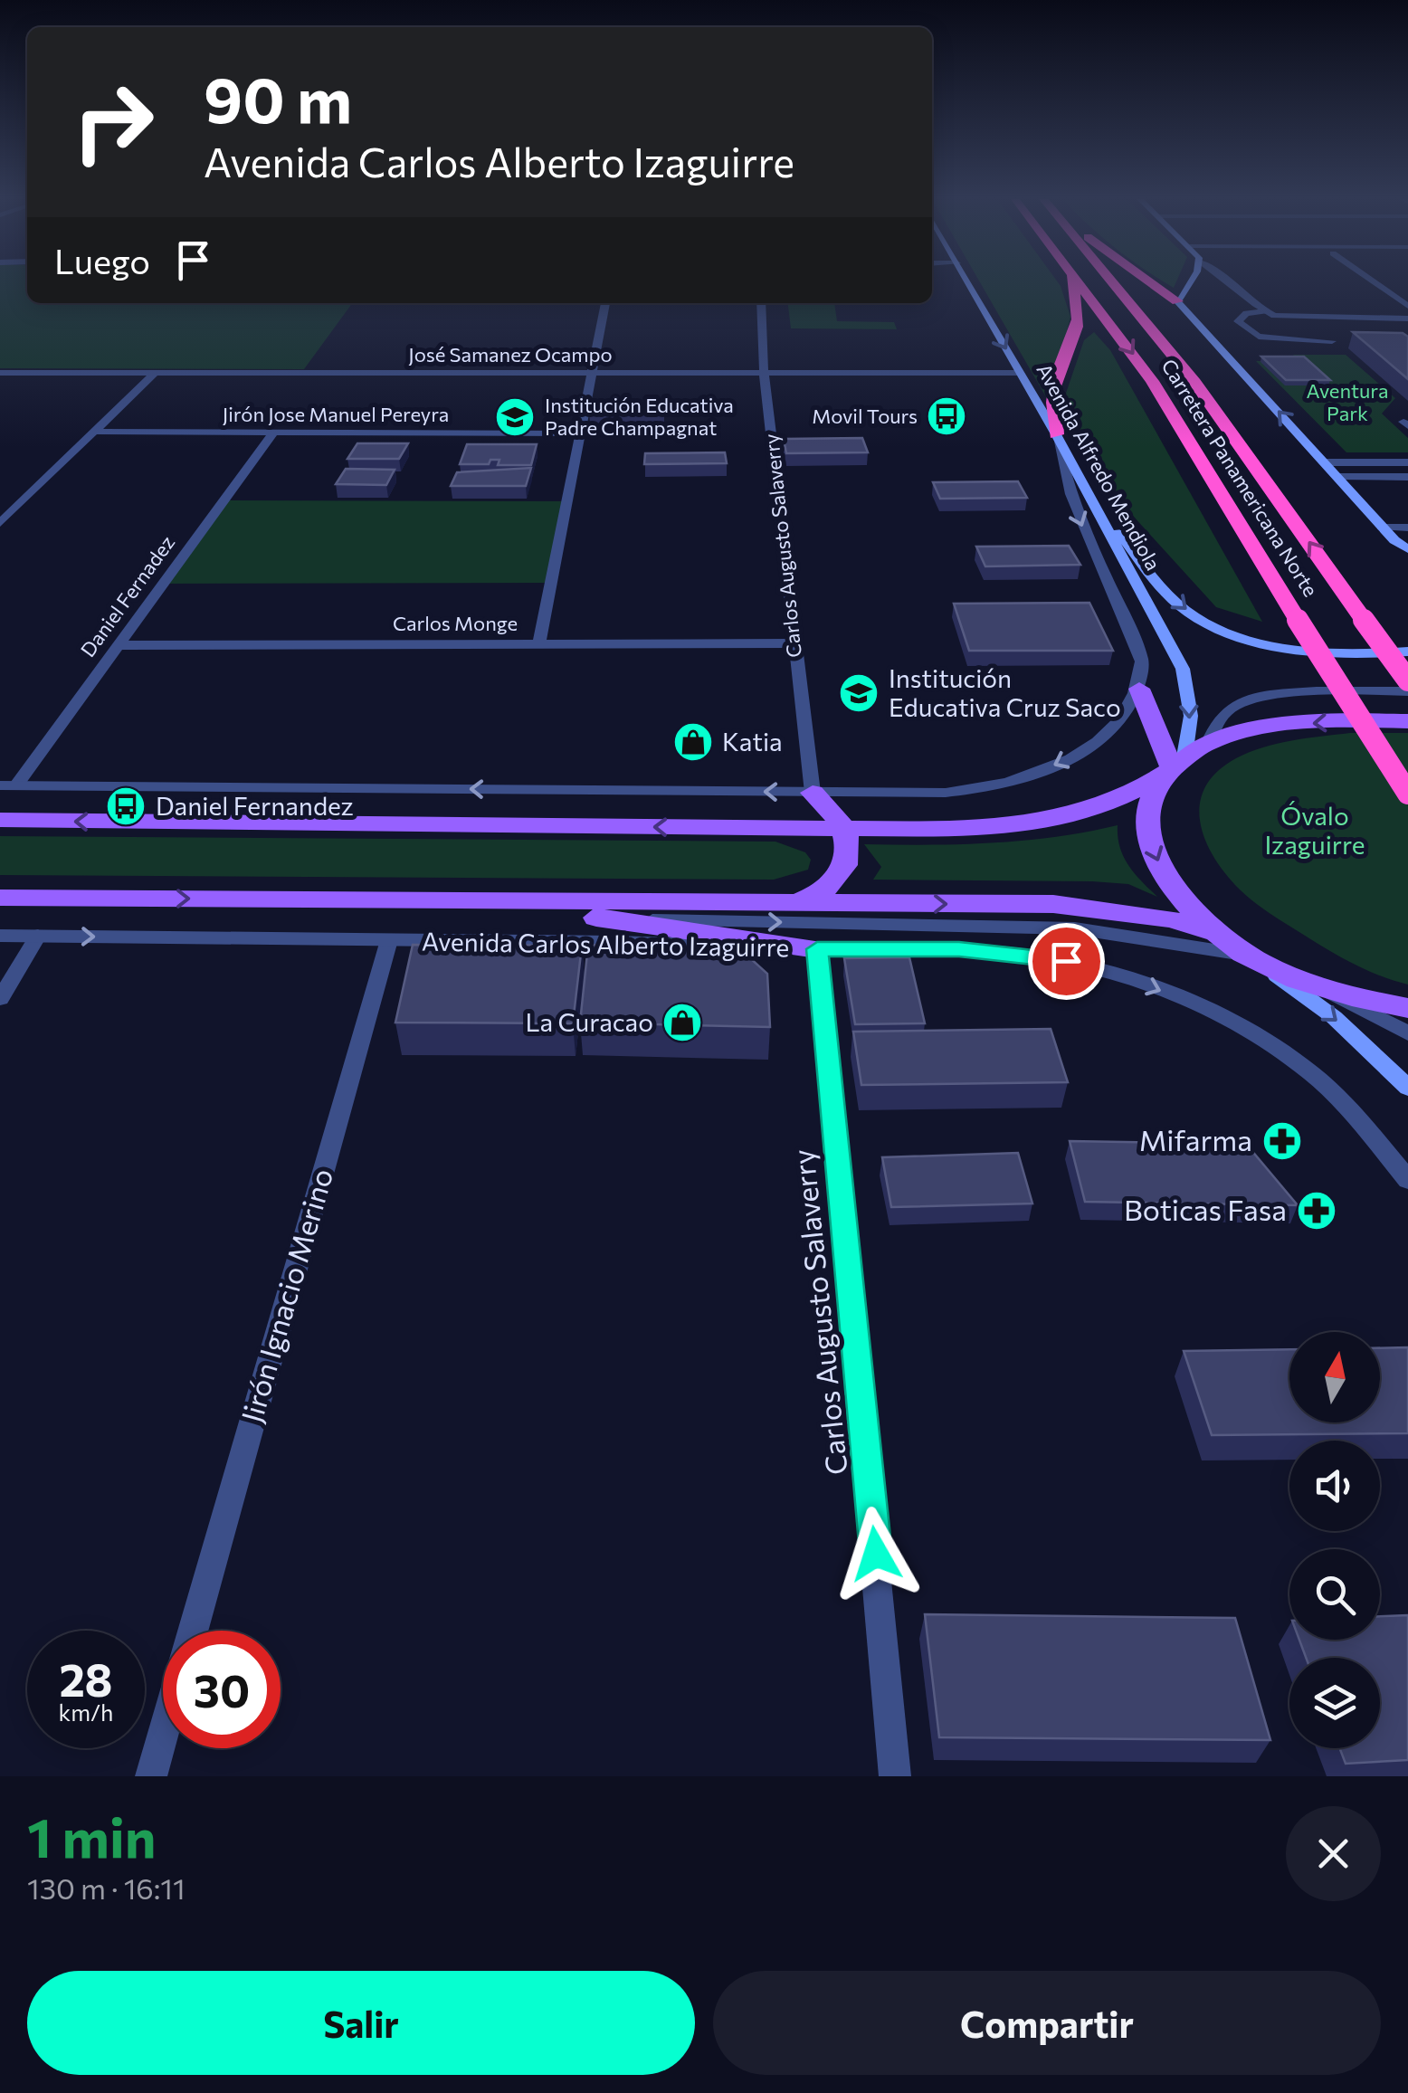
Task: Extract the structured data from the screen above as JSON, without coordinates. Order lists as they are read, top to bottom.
{
  "streets": {
    "highway": ["Carretera Panamericana Norte"],
    "main road": ["Avenida Alfredo Mendiola", "Avenida Carlos Alberto Izaguirre"],
    "street": [
      "José Samanez Ocampo",
      "Jirón Jose Manuel Pereyra",
      "Carlos Augusto Salaverry",
      "Daniel Fernadez",
      "Carlos Monge",
      "Jirón Ignacio Merino"
    ]
  },
  "crossings": [
    ["José Samanez Ocampo", "Avenida Alfredo Mendiola"],
    ["José Samanez Ocampo", "Carlos Augusto Salaverry"],
    ["Jirón Jose Manuel Pereyra", "Daniel Fernadez"],
    ["Avenida Alfredo Mendiola", "Avenida Carlos Alberto Izaguirre"],
    ["Carlos Augusto Salaverry", "Carlos Monge"],
    ["Carlos Augusto Salaverry", "Avenida Carlos Alberto Izaguirre"],
    ["Daniel Fernadez", "Carlos Monge"],
    ["Avenida Carlos Alberto Izaguirre", "Jirón Ignacio Merino"]
  ],
  "one_way": ["Avenida Alfredo Mendiola"],
  "parks": ["Aventura Park", "Óvalo Izaguirre"],
  "places": {
    "bus stop": ["Movil Tours", "Daniel Fernandez"],
    "school or university": ["Institución Educativa Padre Champagnat", "Institución Educativa Cruz Saco"],
    "shop": ["Katia", "La Curacao"],
    "pharmacy": ["Mifarma", "Boticas Fasa"]
  },
  "north": "top",
  "page": {
    "turn": ["90 m", "Avenida Carlos Alberto Izaguirre"],
    "then": "Luego",
    "speed": "28 km/h",
    "limit": "30",
    "heading": ["1 min", "130 m · 16:11"],
    "buttons": ["Salir", "Compartir"]
  }
}
